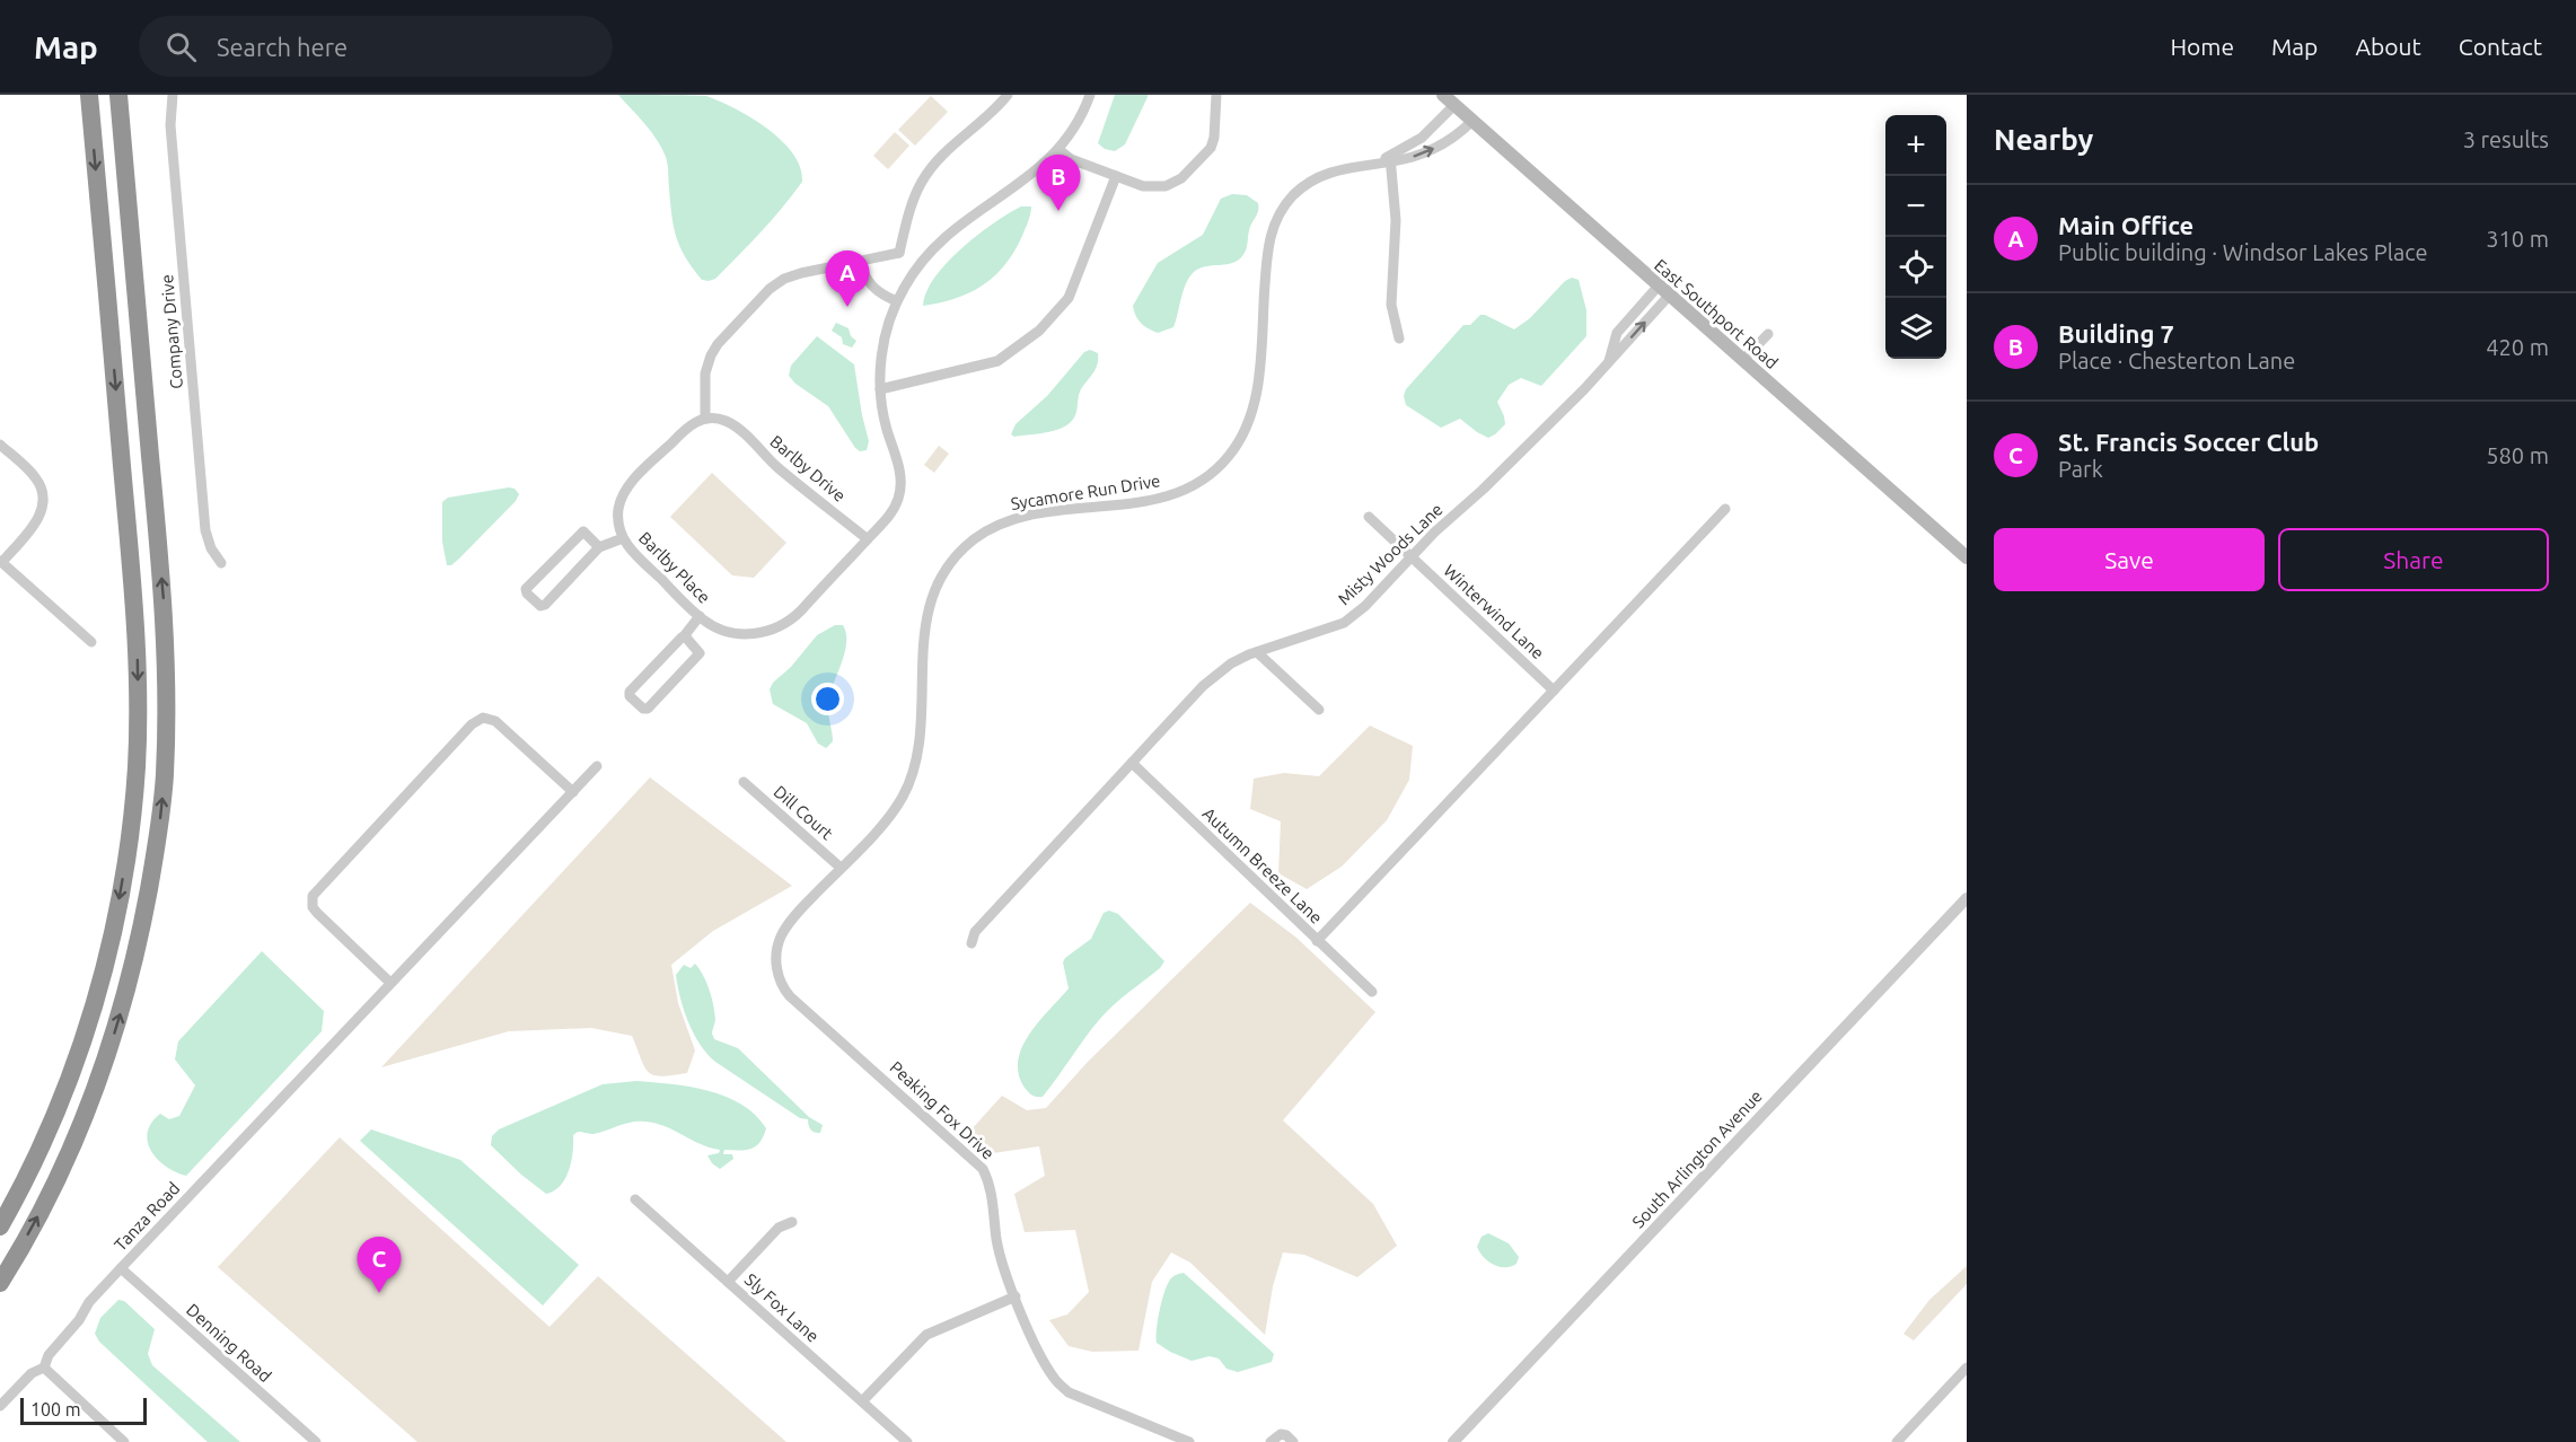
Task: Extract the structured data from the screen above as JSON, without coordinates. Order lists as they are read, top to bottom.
{
  "streets": {
    "main road": ["East Southport Road"],
    "street": [
      "Company Drive",
      "Barlby Drive",
      "Sycamore Run Drive",
      "Misty Woods Lane",
      "Barlby Place",
      "Winterwind Lane",
      "Dill Court",
      "Autumn Breeze Lane",
      "Peaking Fox Drive",
      "South Arlington Avenue",
      "Tanza Road",
      "Sly Fox Lane",
      "Denning Road"
    ]
  },
  "crossings": [
    ["East Southport Road", "Sycamore Run Drive"],
    ["East Southport Road", "Misty Woods Lane"],
    ["Barlby Drive", "Barlby Place"],
    ["Sycamore Run Drive", "Dill Court"],
    ["Sycamore Run Drive", "Peaking Fox Drive"],
    ["Misty Woods Lane", "Winterwind Lane"],
    ["Misty Woods Lane", "Autumn Breeze Lane"],
    ["Tanza Road", "Denning Road"]
  ],
  "scale_bar": "100 m",
  "page": {
    "header": "Map",
    "search": "Search here",
    "nav": [
      "Home",
      "Map",
      "About",
      "Contact"
    ],
    "heading": ["Nearby", "3 results"],
    "map_buttons": ["+", "−"],
    "pins": ["B", "A", "C"],
    "list": [
      {
        "mark": "A",
        "name": "Main Office",
        "note": "Public building · Windsor Lakes Place",
        "value": "310 m"
      },
      {
        "mark": "B",
        "name": "Building 7",
        "note": "Place · Chesterton Lane",
        "value": "420 m"
      },
      {
        "mark": "C",
        "name": "St. Francis Soccer Club",
        "note": "Park",
        "value": "580 m"
      }
    ],
    "buttons": ["Save", "Share"],
    "scale": "100 m"
  }
}
